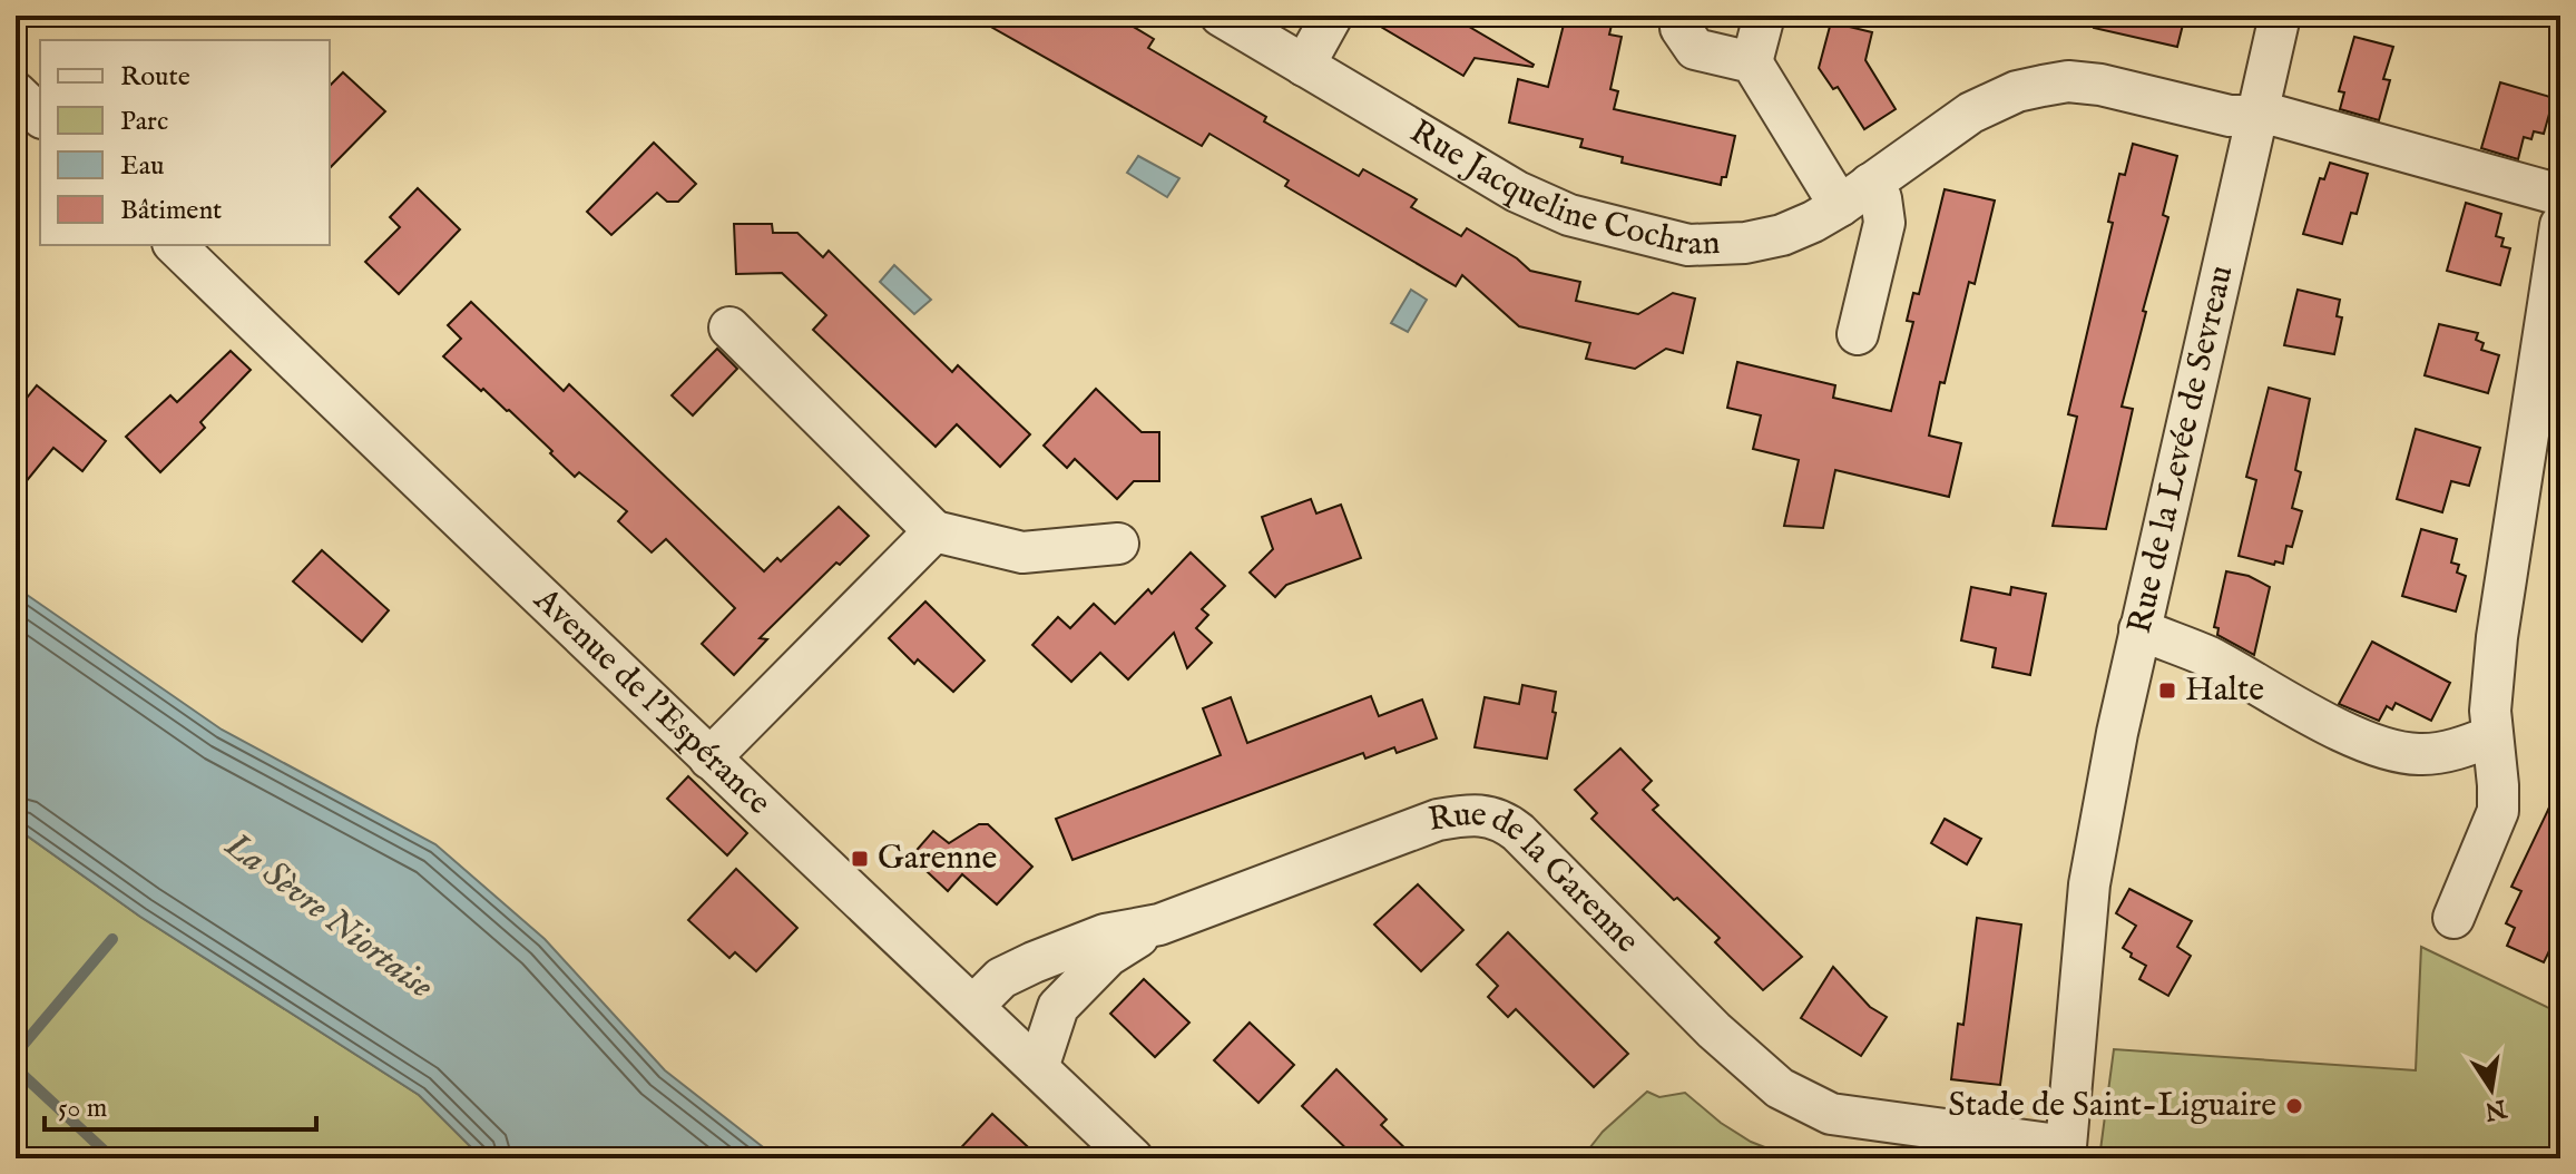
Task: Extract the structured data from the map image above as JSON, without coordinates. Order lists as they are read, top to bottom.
{
  "streets": {
    "street": [
      "Rue Jacqueline Cochran",
      "Rue de la Levée de Sevreau",
      "Avenue de l'Espérance",
      "Rue de la Garenne"
    ]
  },
  "crossings": [
    ["Rue Jacqueline Cochran", "Rue de la Levée de Sevreau"],
    ["Rue de la Levée de Sevreau", "Rue de la Garenne"],
    ["Avenue de l'Espérance", "Rue de la Garenne"]
  ],
  "water": ["La Sèvre Niortaise"],
  "places": {
    "transit": ["Halte", "Garenne"],
    "other": ["Stade de Saint-Liguaire"]
  },
  "legend": [
    "Route",
    "Parc",
    "Eau",
    "Bâtiment"
  ],
  "scale_bar": "50 m",
  "north": "bottom"
}
